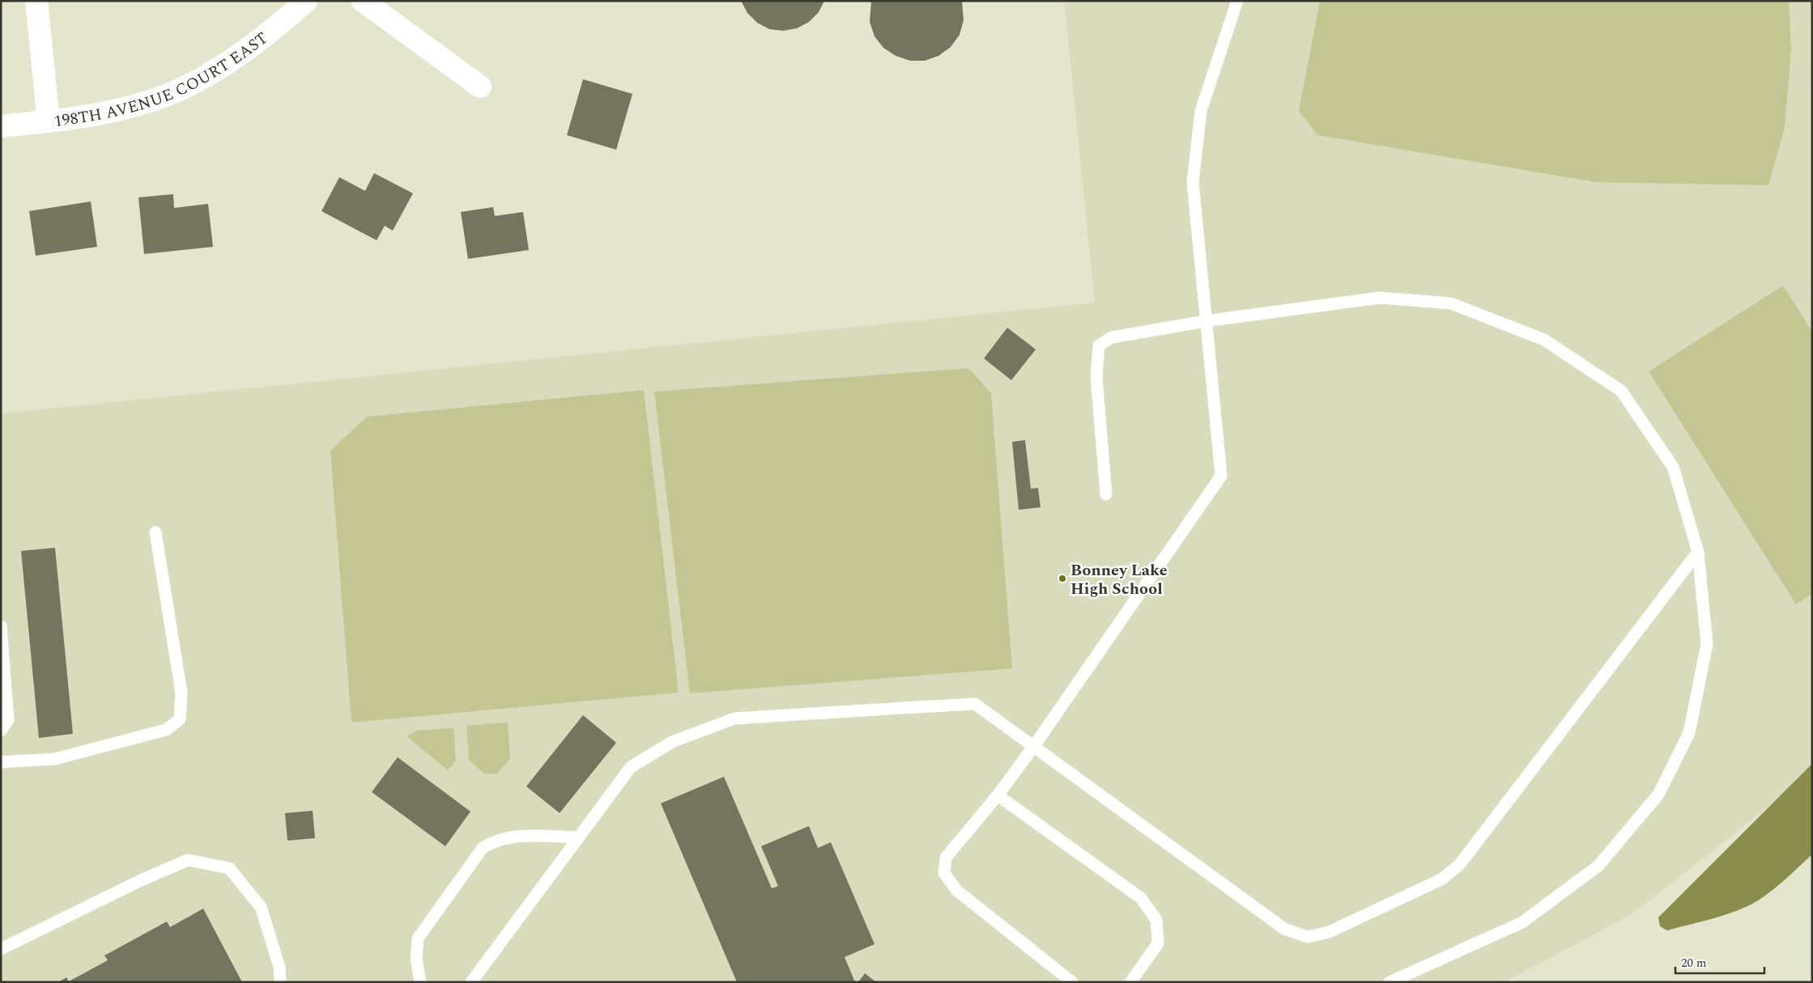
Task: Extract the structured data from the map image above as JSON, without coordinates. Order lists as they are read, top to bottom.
{
  "streets": {
    "street": ["198TH AVENUE COURT EAST"]
  },
  "places": ["Bonney Lake High School"],
  "scale_bar": "20 m"
}
